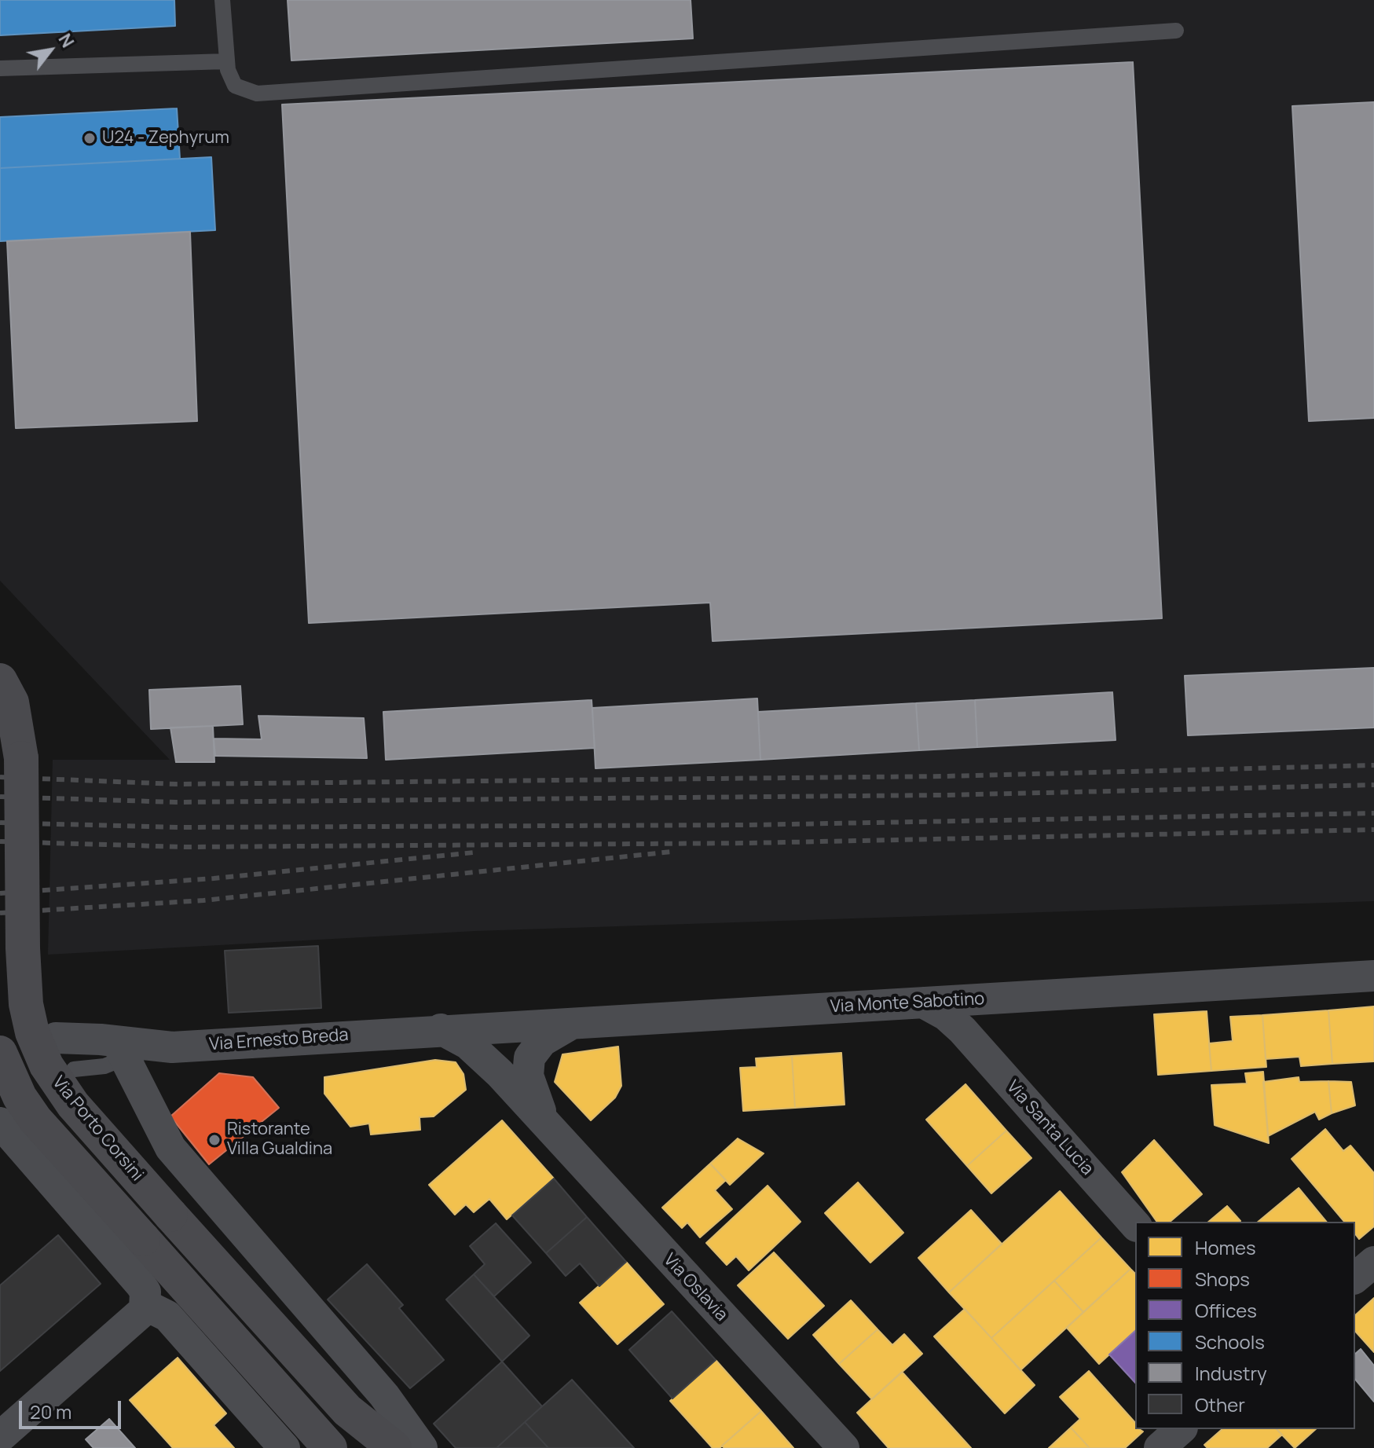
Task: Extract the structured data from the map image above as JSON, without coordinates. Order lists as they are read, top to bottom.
{
  "streets": {
    "street": [
      "Via Monte Sabotino",
      "Via Ernesto Breda",
      "Via Santa Lucia",
      "Via Porto Corsini",
      "Via Oslavia"
    ]
  },
  "crossings": [
    ["Via Monte Sabotino", "Via Ernesto Breda"],
    ["Via Monte Sabotino", "Via Santa Lucia"],
    ["Via Monte Sabotino", "Via Oslavia"],
    ["Via Ernesto Breda", "Via Oslavia"]
  ],
  "places": ["U24 - Zephyrum", "Ristorante Villa Gualdina"],
  "legend": [
    "Homes",
    "Shops",
    "Offices",
    "Schools",
    "Industry",
    "Other"
  ],
  "scale_bar": "20 m",
  "north": "top right"
}
